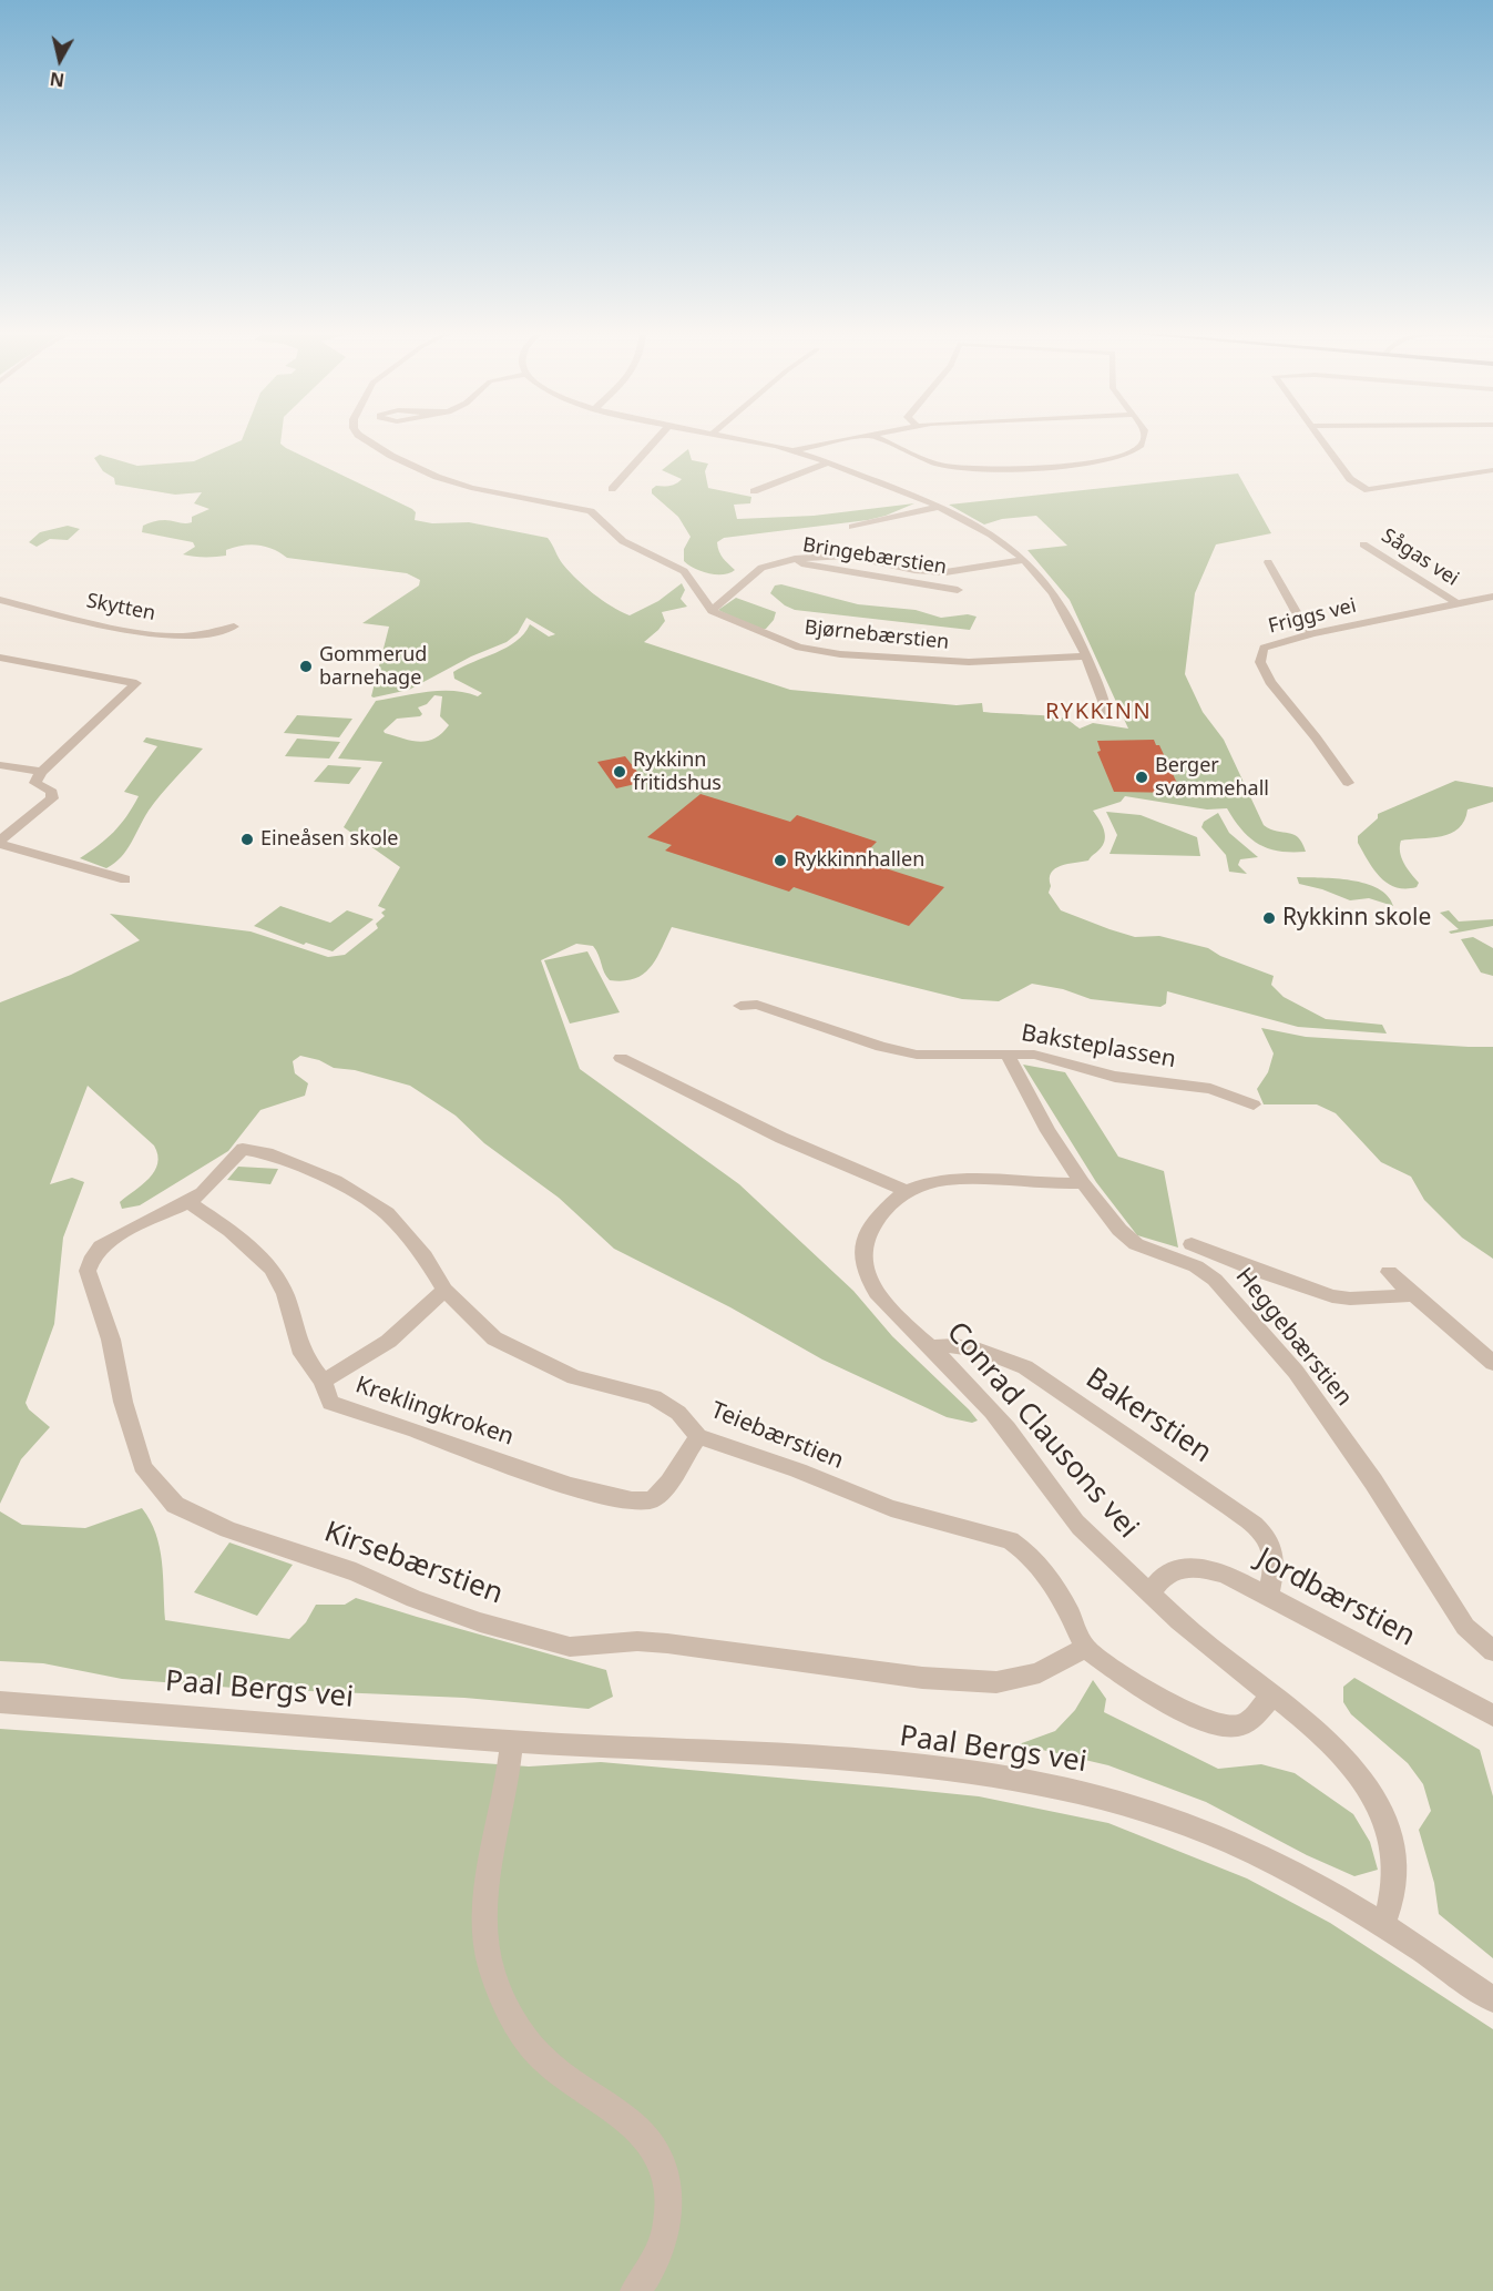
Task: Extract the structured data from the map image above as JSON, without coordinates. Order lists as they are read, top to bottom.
{
  "streets": {
    "street": [
      "Bringebærstien",
      "Sågas vei",
      "Skytten",
      "Friggs vei",
      "Bjørnebærstien",
      "Baksteplassen",
      "Heggebærstien",
      "Kreklingkroken",
      "Bakerstien",
      "Conrad Clausons vei",
      "Teiebærstien",
      "Kirsebærstien",
      "Jordbærstien",
      "Paal Bergs vei"
    ]
  },
  "crossings": [
    ["Bringebærstien", "Bjørnebærstien"],
    ["Sågas vei", "Friggs vei"],
    ["Baksteplassen", "Heggebærstien"],
    ["Kreklingkroken", "Teiebærstien"],
    ["Kreklingkroken", "Kirsebærstien"],
    ["Bakerstien", "Conrad Clausons vei"],
    ["Bakerstien", "Jordbærstien"],
    ["Conrad Clausons vei", "Jordbærstien"],
    ["Conrad Clausons vei", "Paal Bergs vei"],
    ["Teiebærstien", "Kirsebærstien"]
  ],
  "districts": ["RYKKINN"],
  "places": [
    "Gommerud barnehage",
    "Rykkinn fritidshus",
    "Berger svømmehall",
    "Eineåsen skole",
    "Rykkinnhallen",
    "Rykkinn skole"
  ],
  "north": "bottom"
}
